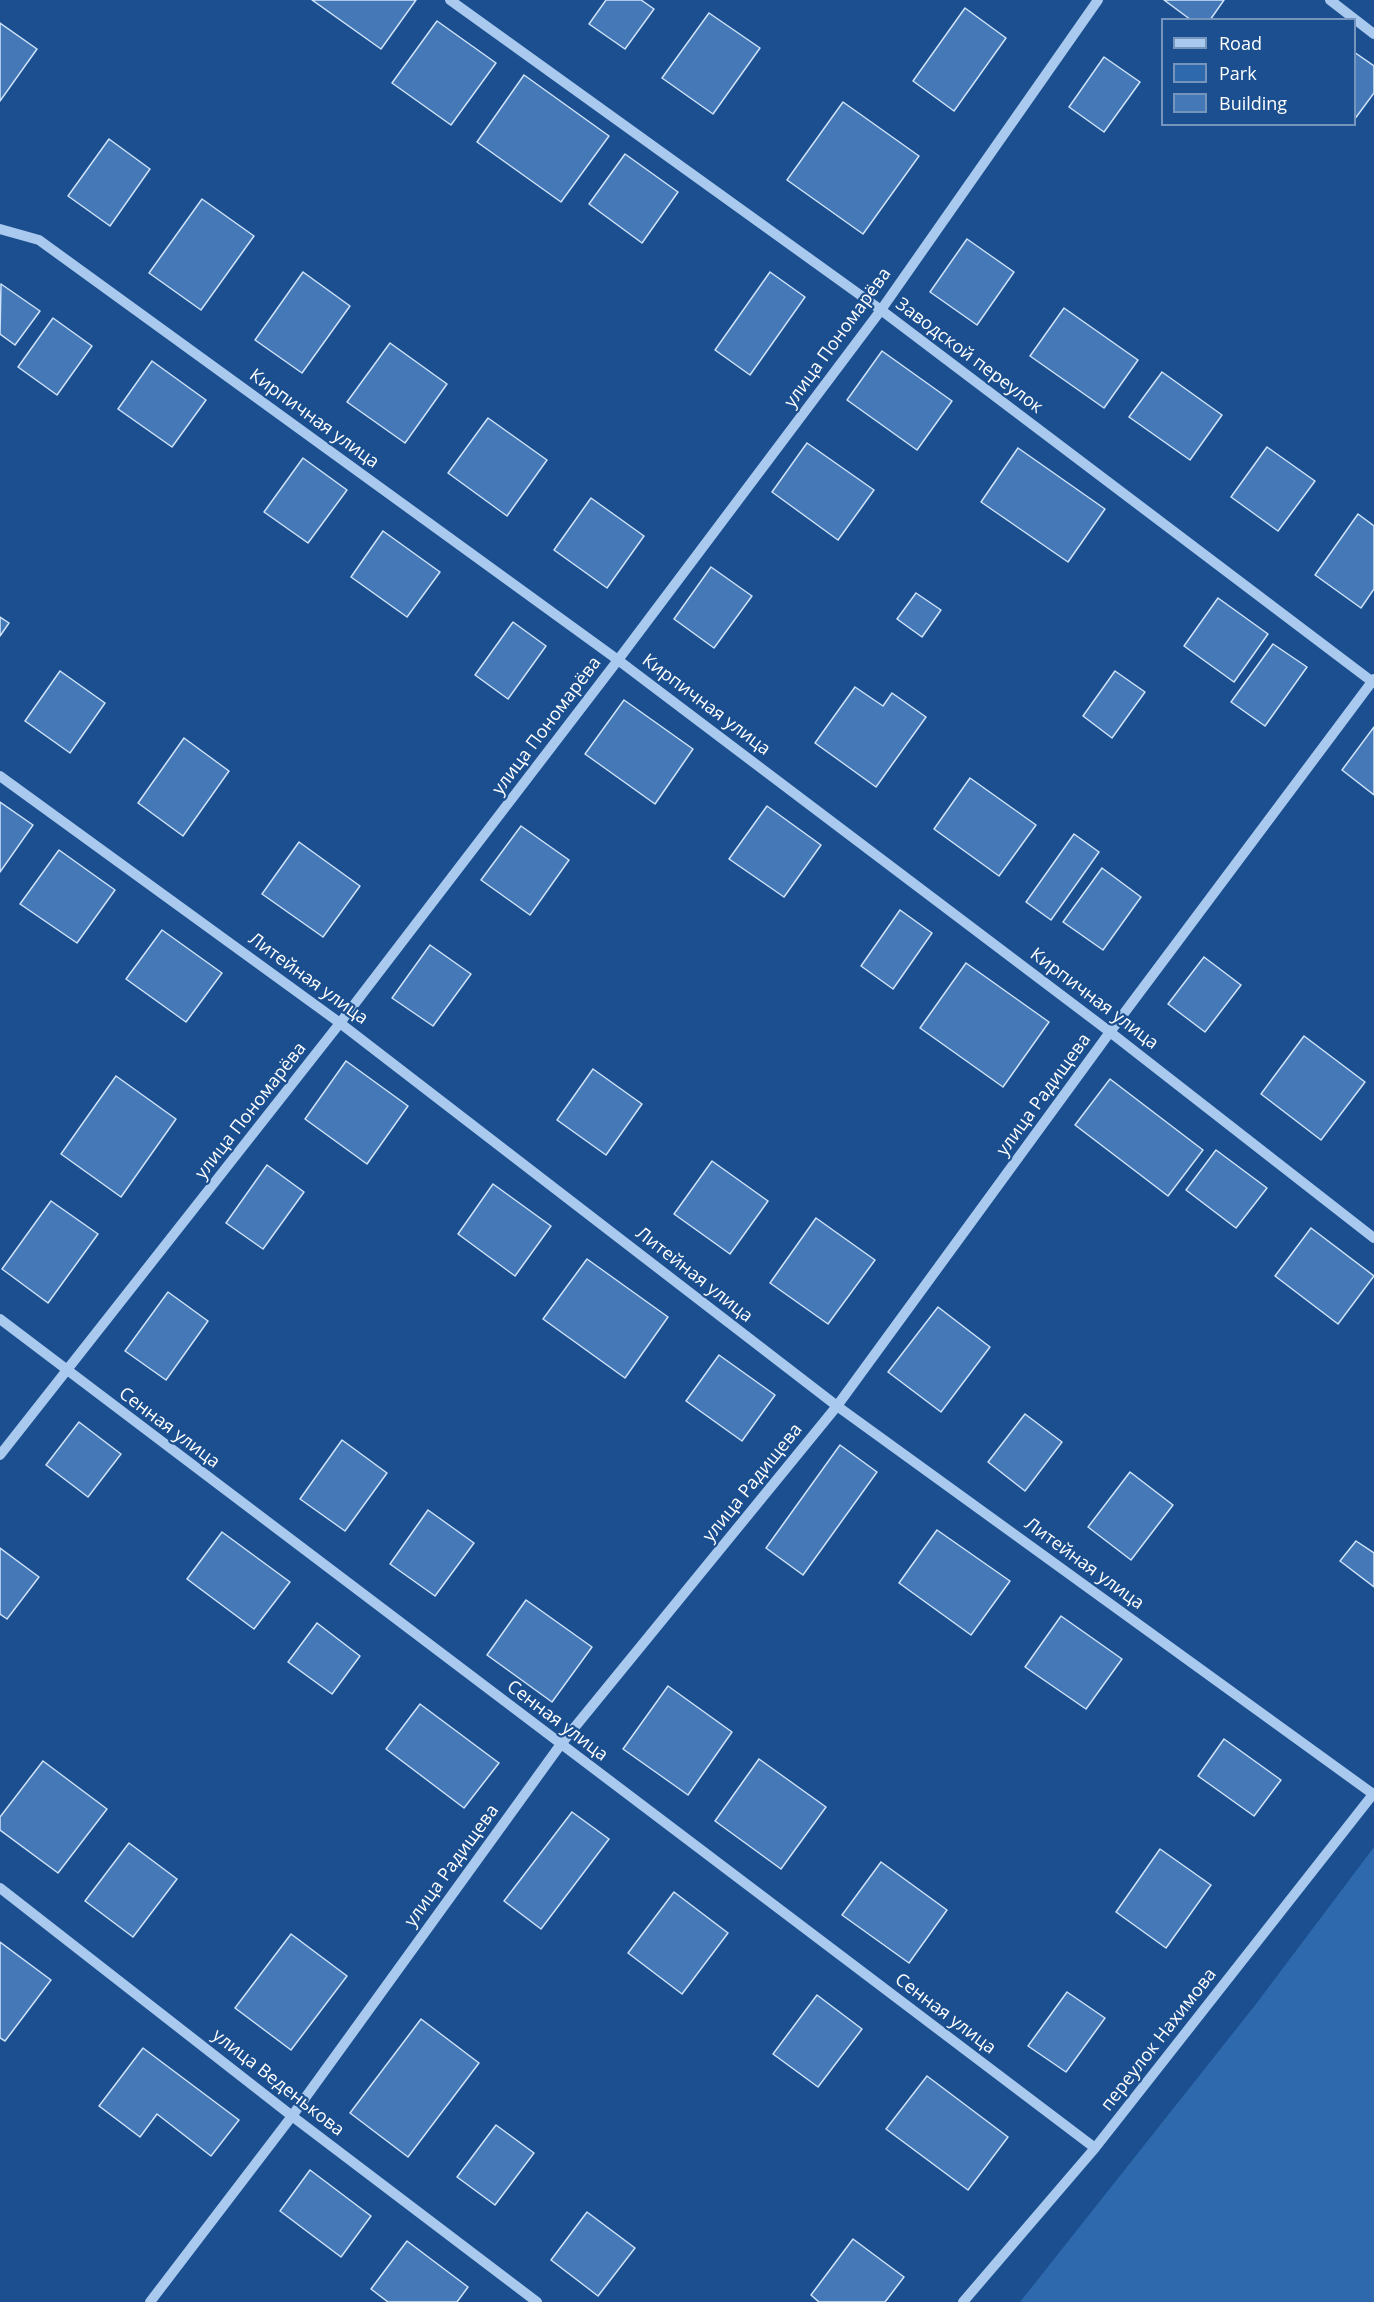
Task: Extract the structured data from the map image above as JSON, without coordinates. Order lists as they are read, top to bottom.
{
  "streets": {
    "street": [
      "улица Пономарёва",
      "Заводской переулок",
      "Кирпичная улица",
      "Литейная улица",
      "улица Радищева",
      "Сенная улица",
      "переулок Нахимова",
      "улица Веденькова"
    ]
  },
  "crossings": [
    ["улица Пономарёва", "Заводской переулок"],
    ["улица Пономарёва", "Кирпичная улица"],
    ["улица Пономарёва", "Литейная улица"],
    ["улица Пономарёва", "Сенная улица"],
    ["Заводской переулок", "улица Радищева"],
    ["Кирпичная улица", "улица Радищева"],
    ["Литейная улица", "улица Радищева"],
    ["Литейная улица", "переулок Нахимова"],
    ["улица Радищева", "Сенная улица"],
    ["улица Радищева", "улица Веденькова"],
    ["Сенная улица", "переулок Нахимова"]
  ],
  "legend": ["Road", "Park", "Building"]
}
